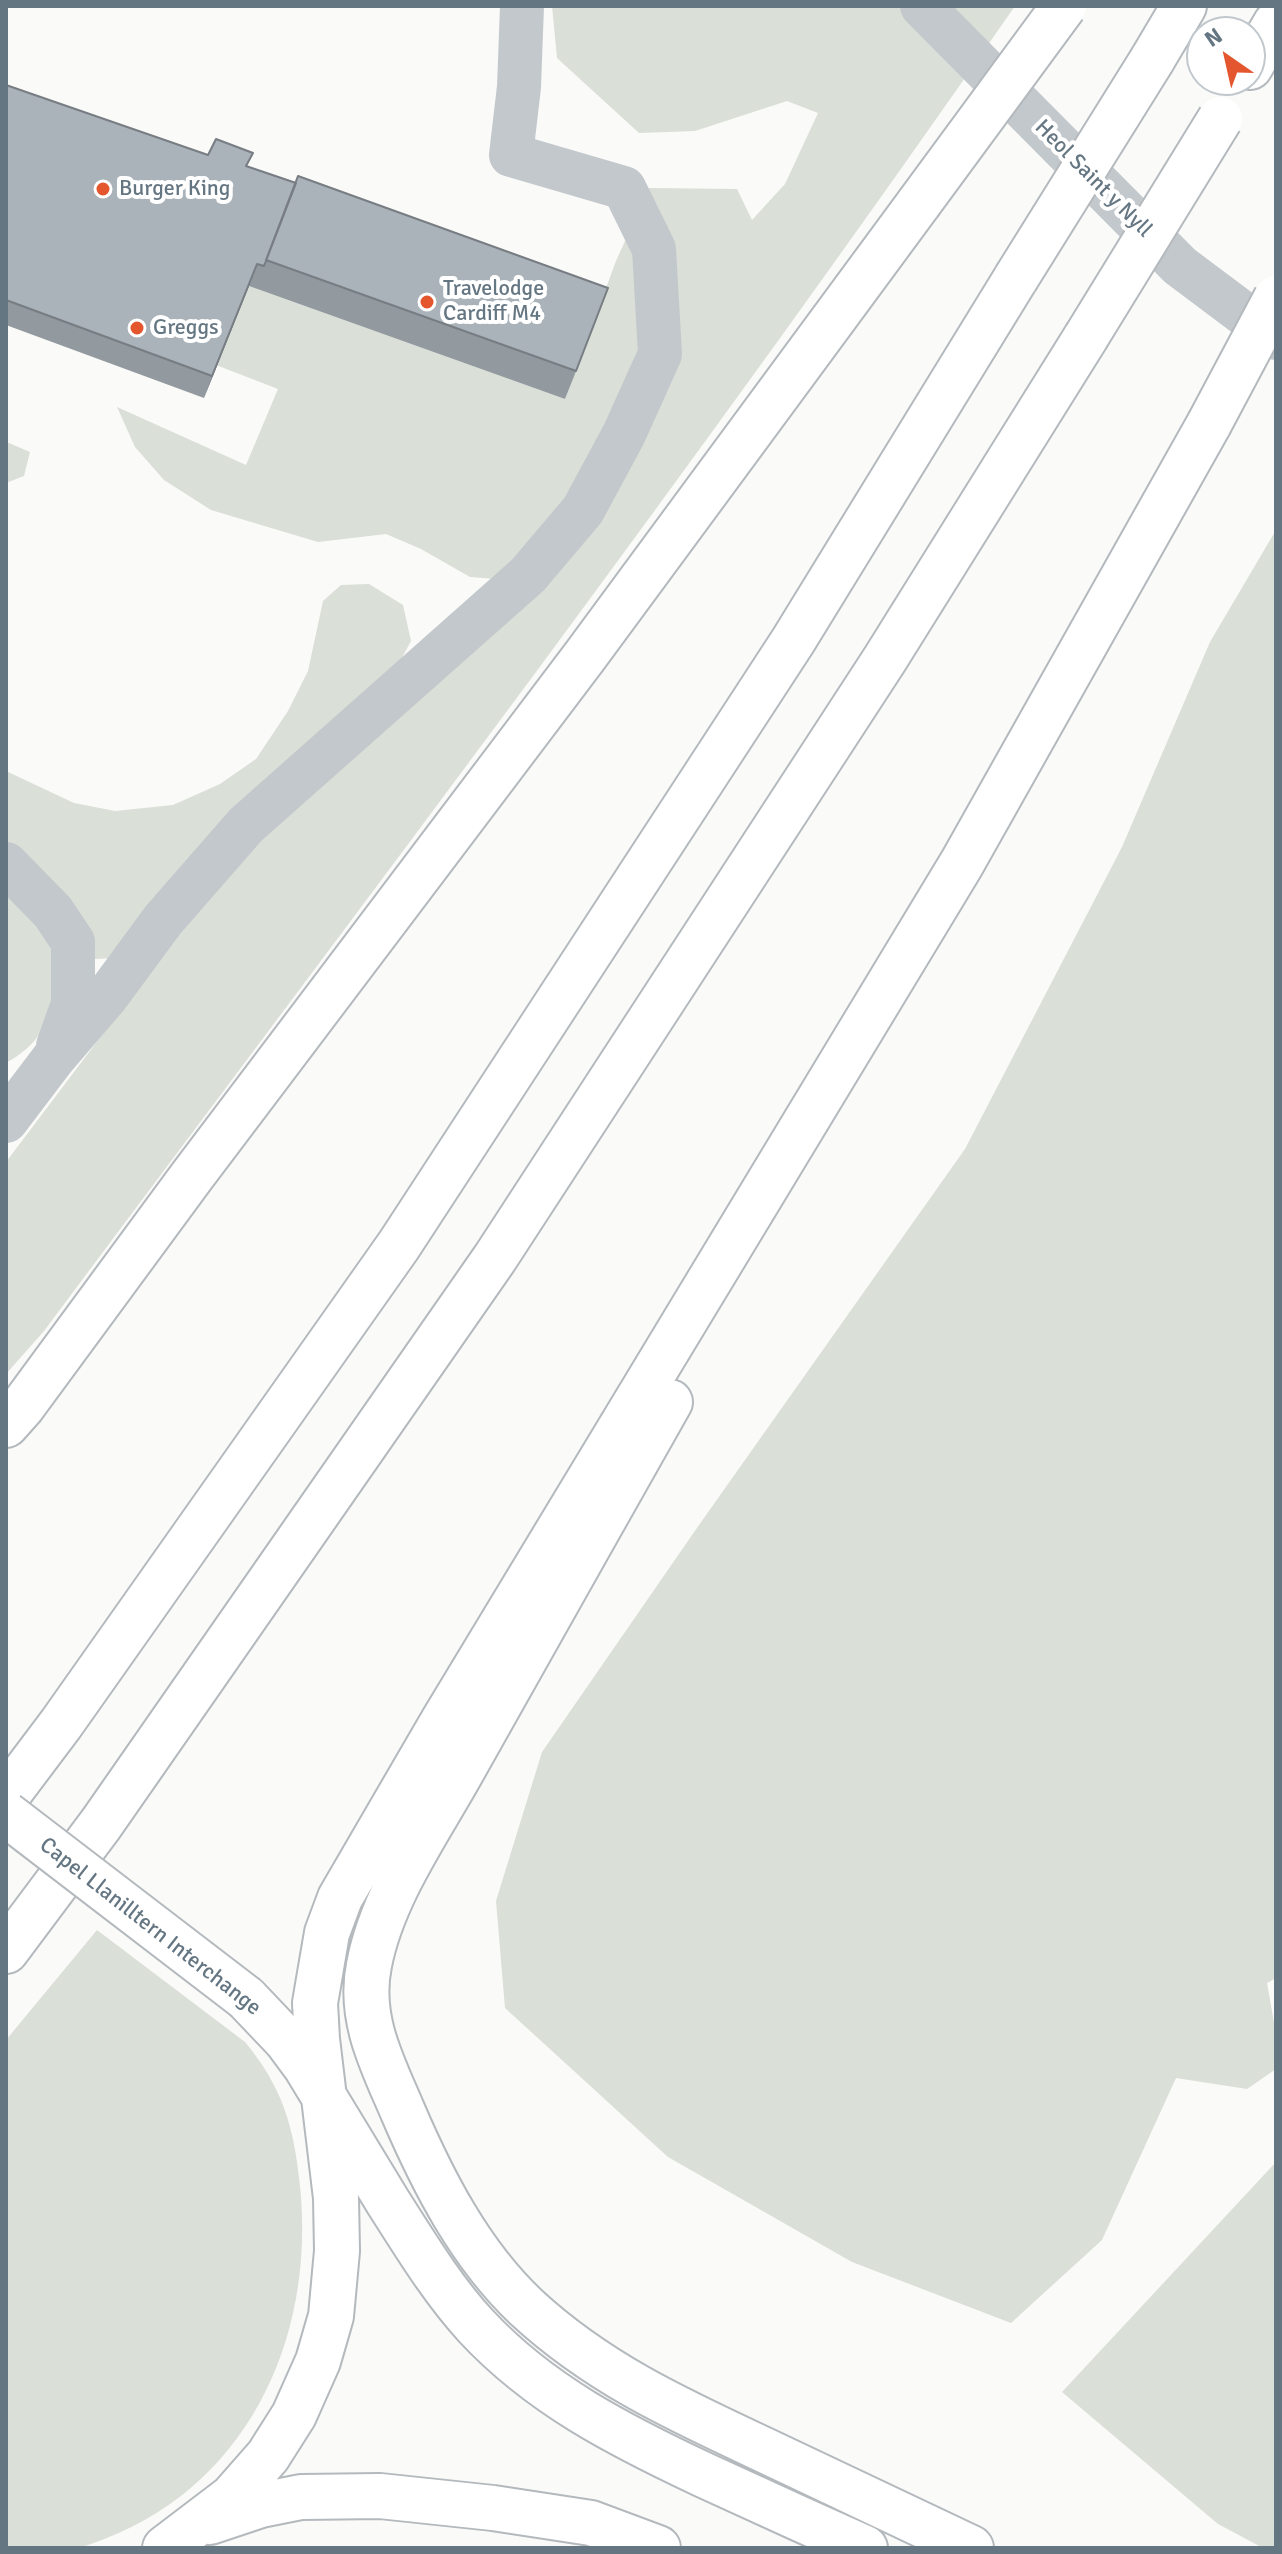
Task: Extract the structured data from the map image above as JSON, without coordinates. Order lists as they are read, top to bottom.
{
  "streets": {
    "highway": ["Capel Llanilltern Interchange"],
    "street": ["Heol Saint y Nyll"]
  },
  "places": ["Burger King", "Travelodge Cardiff M4", "Greggs"],
  "north": "top left"
}
